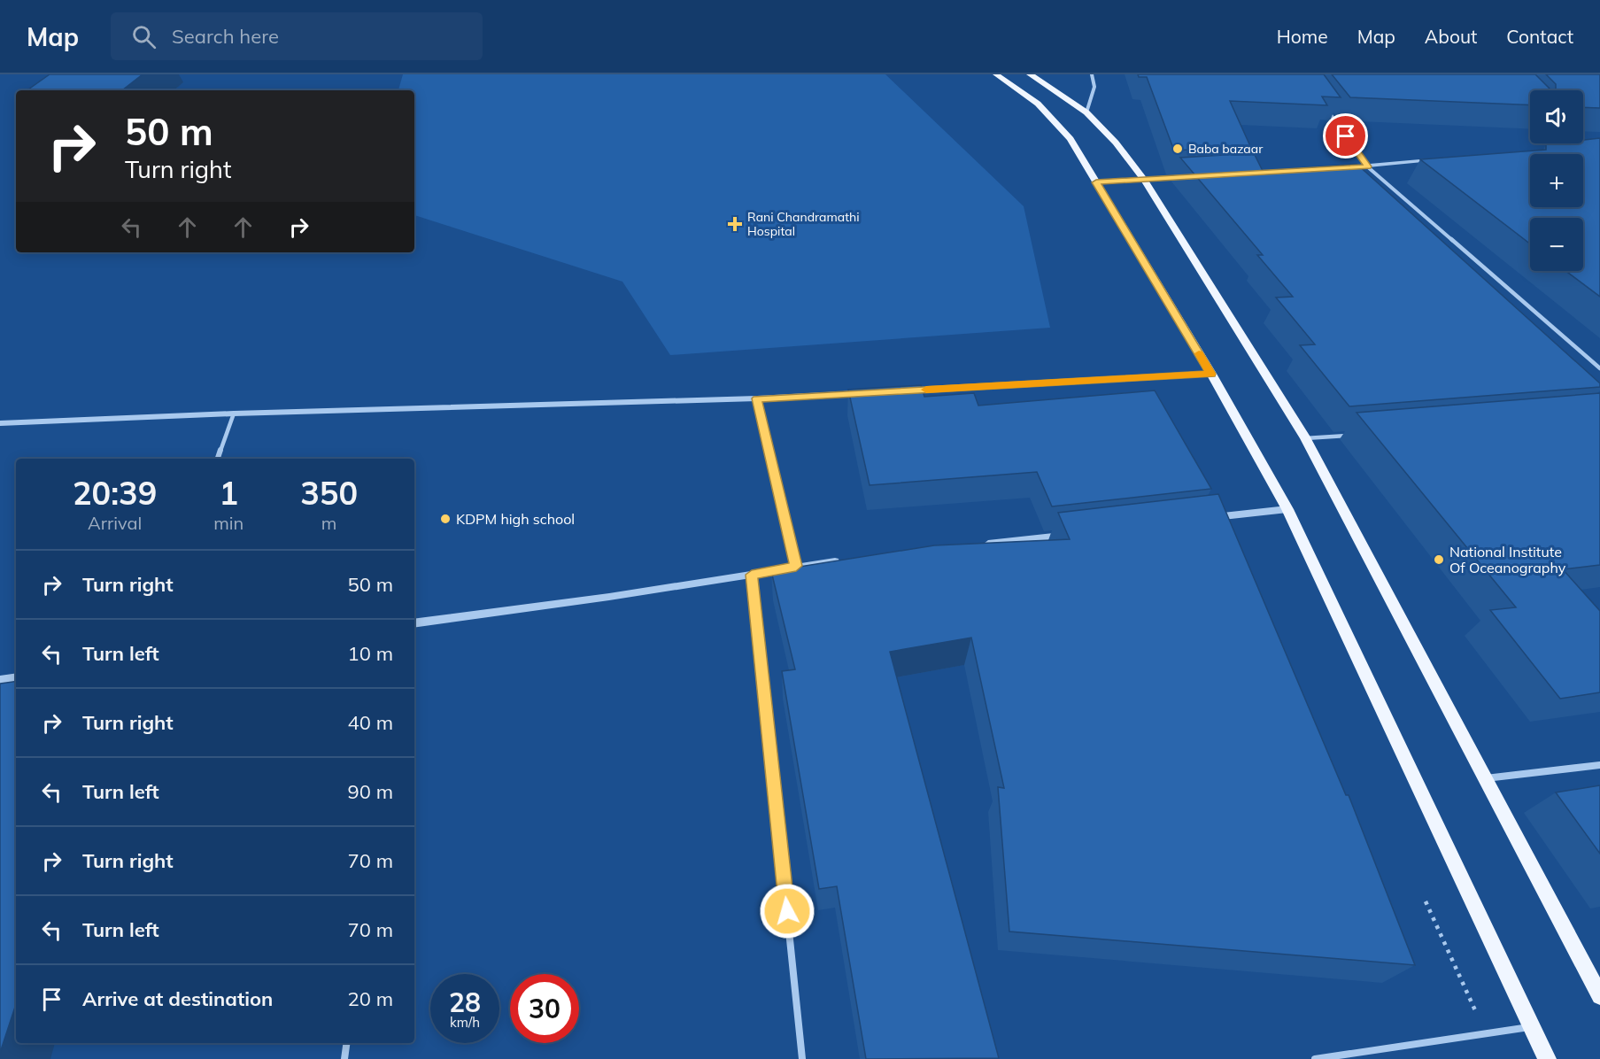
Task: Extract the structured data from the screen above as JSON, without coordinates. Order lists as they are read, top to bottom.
{
  "places": {
    "other": ["Baba bazaar", "KDPM high school", "National Institute Of Oceanography"],
    "health": ["Rani Chandramathi Hospital"]
  },
  "page": {
    "header": "Map",
    "search": "Search here",
    "nav": [
      "Home",
      "Map",
      "About",
      "Contact"
    ],
    "map_buttons": ["+", "−"],
    "turn": ["50 m", "Turn right"],
    "eta": [
      "20:39",
      "Arrival",
      "1",
      "min",
      "350",
      "m"
    ],
    "list": [
      {
        "name": "Turn right",
        "value": "50 m"
      },
      {
        "name": "Turn left",
        "value": "10 m"
      },
      {
        "name": "Turn right",
        "value": "40 m"
      },
      {
        "name": "Turn left",
        "value": "90 m"
      },
      {
        "name": "Turn right",
        "value": "70 m"
      },
      {
        "name": "Turn left",
        "value": "70 m"
      },
      {
        "name": "Arrive at destination",
        "value": "20 m"
      }
    ],
    "speed": "28 km/h",
    "limit": "30"
  }
}
